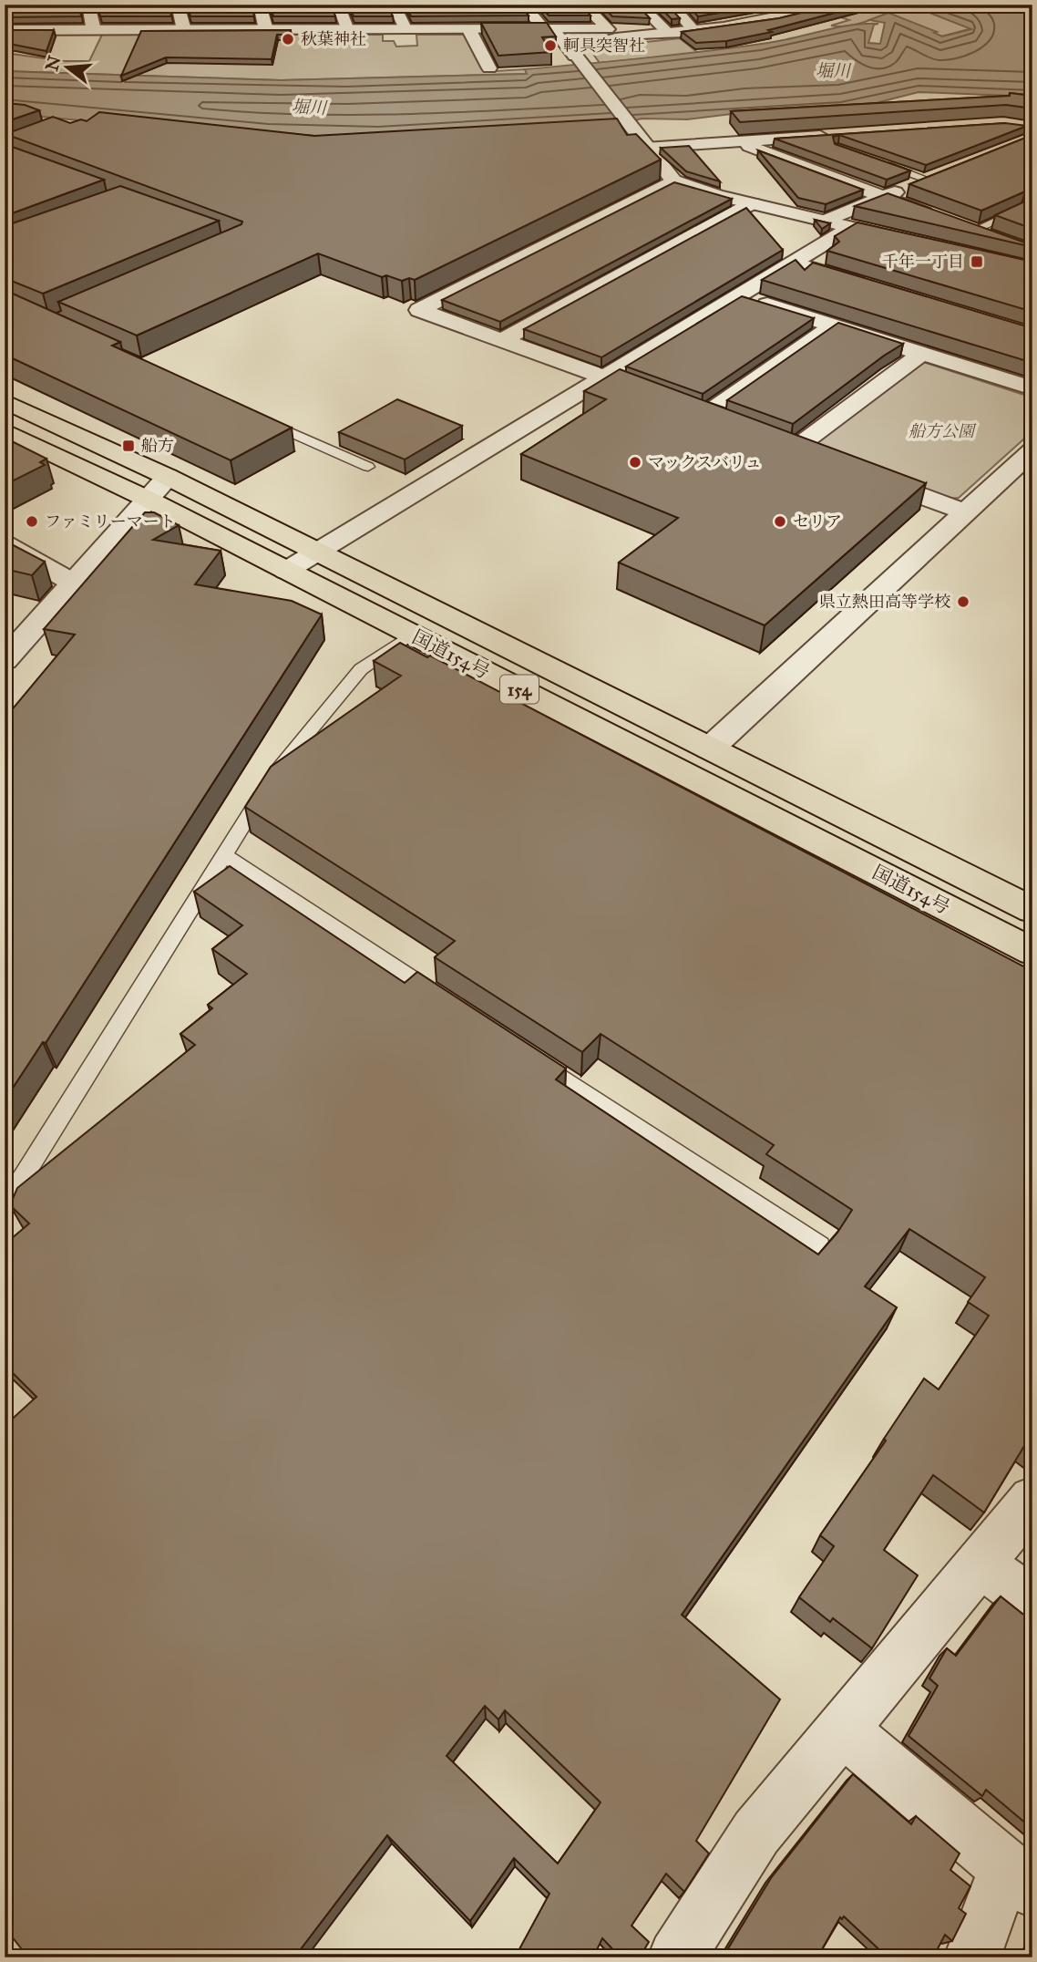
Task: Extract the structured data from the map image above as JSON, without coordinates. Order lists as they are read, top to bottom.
{
  "streets": {
    "highway": ["国道154号", "154"]
  },
  "water": ["堀川"],
  "parks": ["船方公園"],
  "places": {
    "other": [
      "秋葉神社",
      "軻具突智社",
      "マックスバリュ",
      "ファミリーマート",
      "セリア",
      "県立熱田高等学校"
    ],
    "transit": ["千年一丁目", "船方"]
  },
  "north": "left"
}
